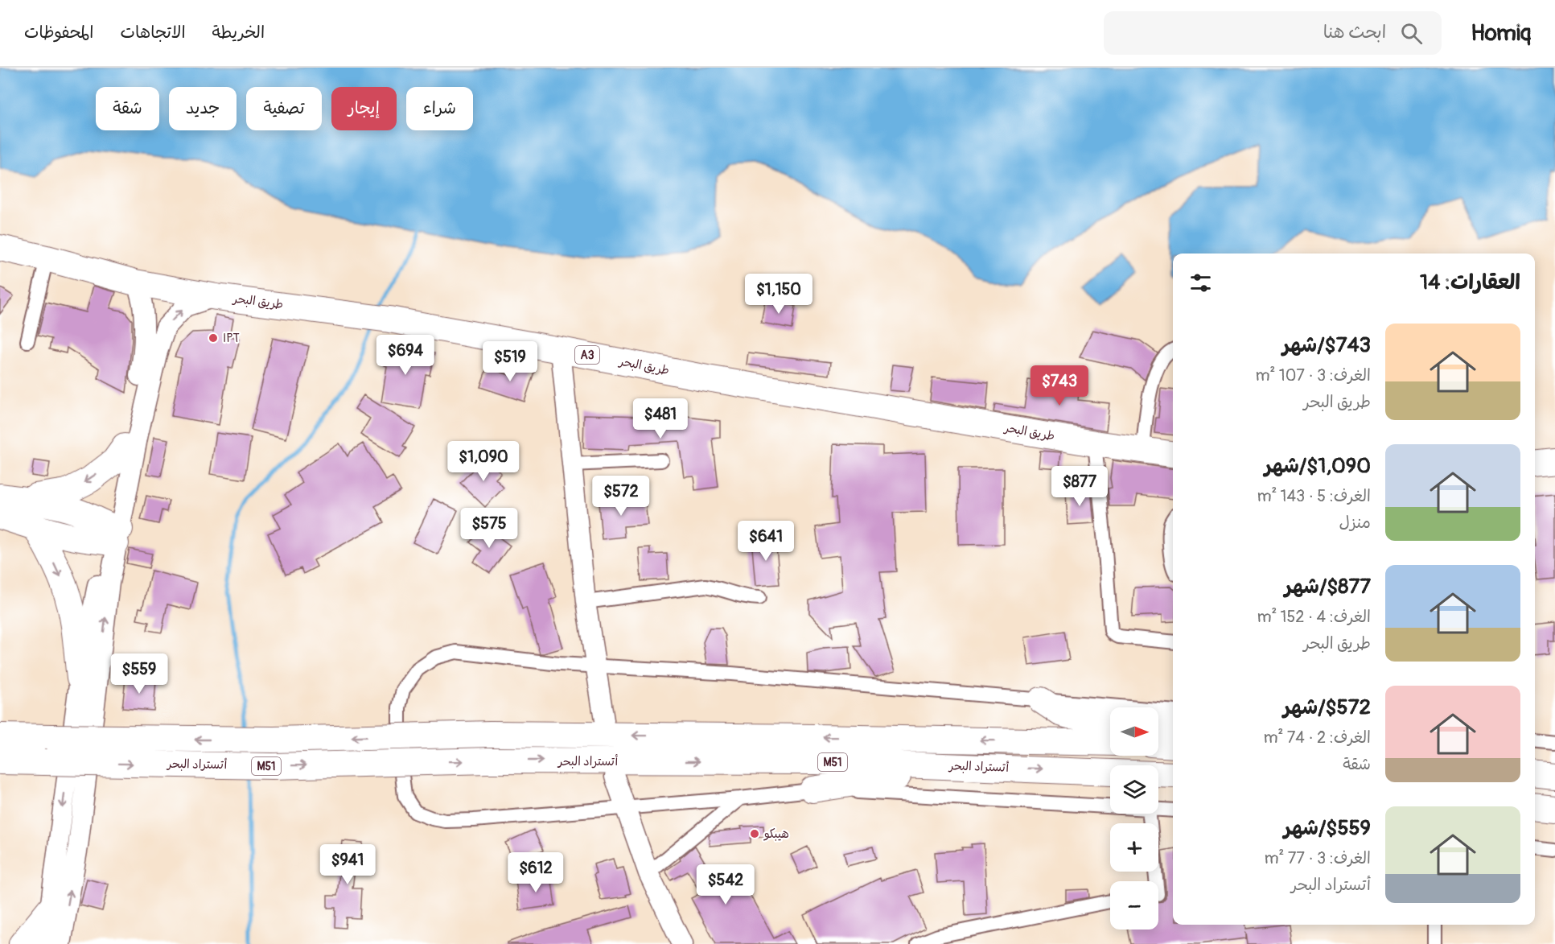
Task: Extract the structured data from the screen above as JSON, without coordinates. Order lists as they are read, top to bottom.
{
  "streets": {
    "highway": [
      "طريق البحر",
      "A3",
      "أتستراد البحر",
      "M51"
    ]
  },
  "places": ["IPT", "هيبكو"],
  "north": "right",
  "page": {
    "header": "Homiq",
    "search": "ابحث هنا",
    "nav": ["الخريطة", "الاتجاهات", "المحفوظات"],
    "chip": [
      "شراء",
      "إيجار",
      "تصفية",
      "جديد",
      "شقة"
    ],
    "heading": "العقارات: 14",
    "price": [
      "$1,150",
      "$694",
      "$519",
      "$743",
      "$481",
      "$1,090",
      "$877",
      "$572",
      "$575",
      "$641",
      "$559",
      "$941",
      "$612",
      "$542"
    ],
    "list": [
      {
        "name": "$743/شهر",
        "note": "الغرف: 3 · 107 m² · طريق البحر"
      },
      {
        "name": "$1,090/شهر",
        "note": "الغرف: 5 · 143 m² · منزل"
      },
      {
        "name": "$877/شهر",
        "note": "الغرف: 4 · 152 m² · طريق البحر"
      },
      {
        "name": "$572/شهر",
        "note": "الغرف: 2 · 74 m² · شقة"
      },
      {
        "name": "$559/شهر",
        "note": "الغرف: 3 · 77 m² · أتستراد البحر"
      }
    ],
    "map_buttons": ["+", "−"]
  }
}
